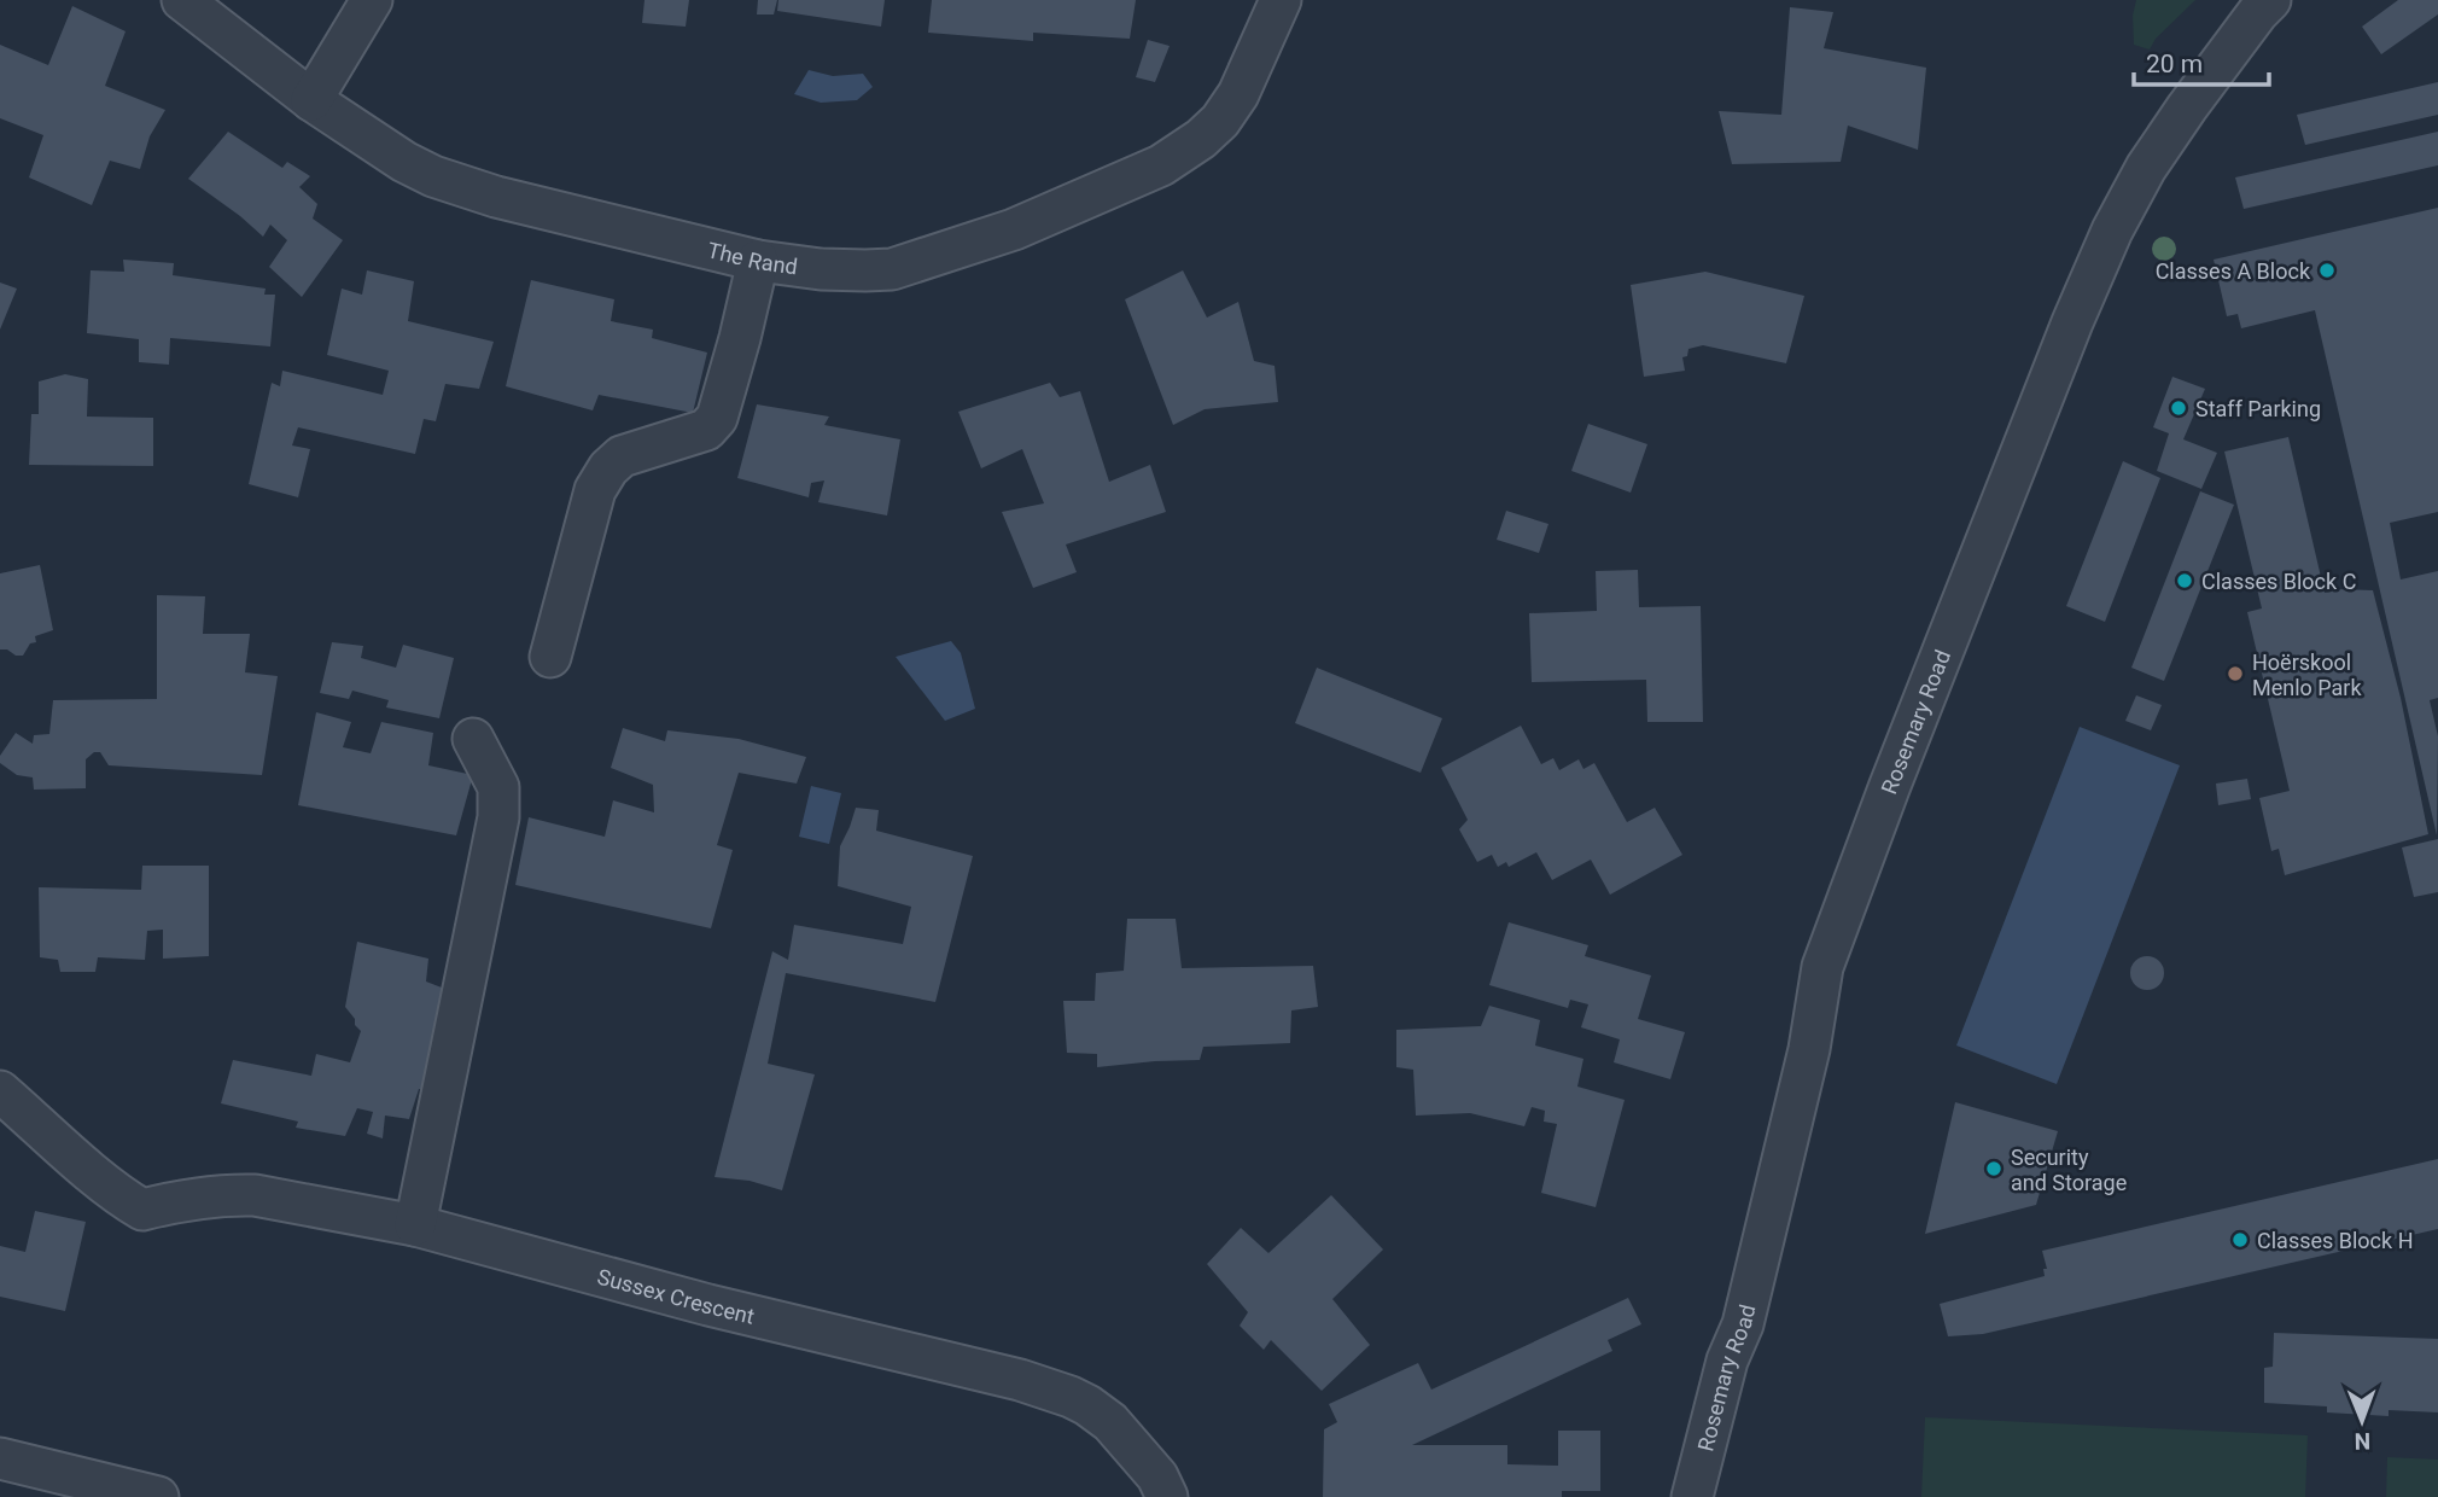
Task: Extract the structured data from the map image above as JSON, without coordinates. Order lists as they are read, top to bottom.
{
  "streets": {
    "street": ["The Rand", "Rosemary Road", "Sussex Crescent"]
  },
  "places": [
    "Classes A Block",
    "Staff Parking",
    "Classes Block C",
    "Hoërskool Menlo Park",
    "Security and Storage",
    "Classes Block H"
  ],
  "scale_bar": "20 m",
  "north": "bottom"
}
